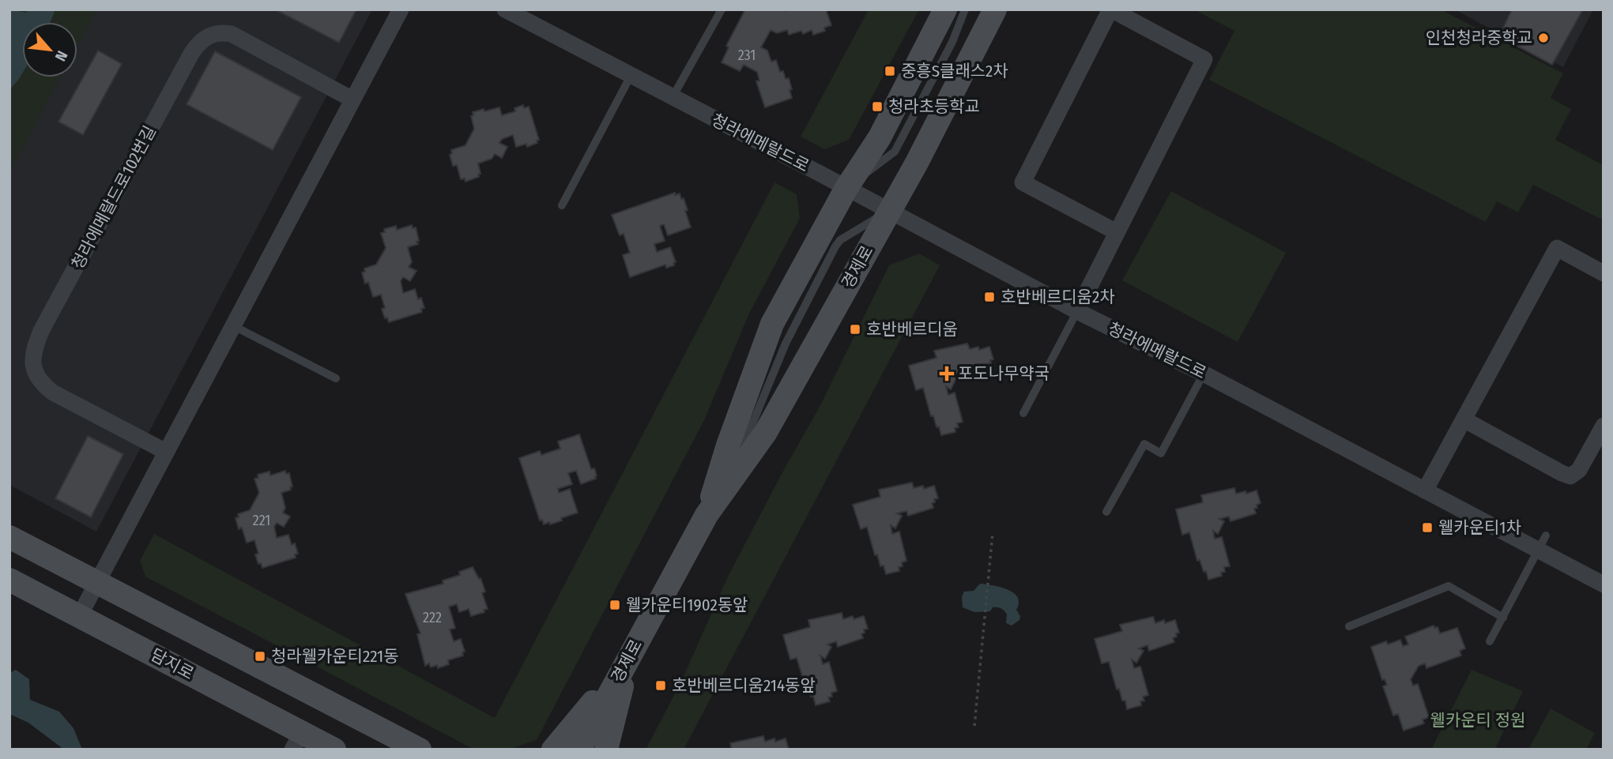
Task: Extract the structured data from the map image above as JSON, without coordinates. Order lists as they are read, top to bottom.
{
  "streets": {
    "main road": ["경제로", "담지로"],
    "street": ["청라에메랄드로", "청라에메랄드로102번길"]
  },
  "crossings": [
    ["청라에메랄드로", "경제로"]
  ],
  "parks": ["웰카운티 정원"],
  "places": {
    "other": ["인천청라중학교"],
    "transit": [
      "중흥S클래스2차",
      "청라초등학교",
      "호반베르디움2차",
      "호반베르디움",
      "웰카운티1차",
      "웰카운티1902동앞",
      "청라웰카운티221동",
      "호반베르디움214동앞"
    ],
    "health": ["포도나무약국"]
  },
  "house_numbers": ["231", "221", "222"],
  "north": "bottom right"
}
